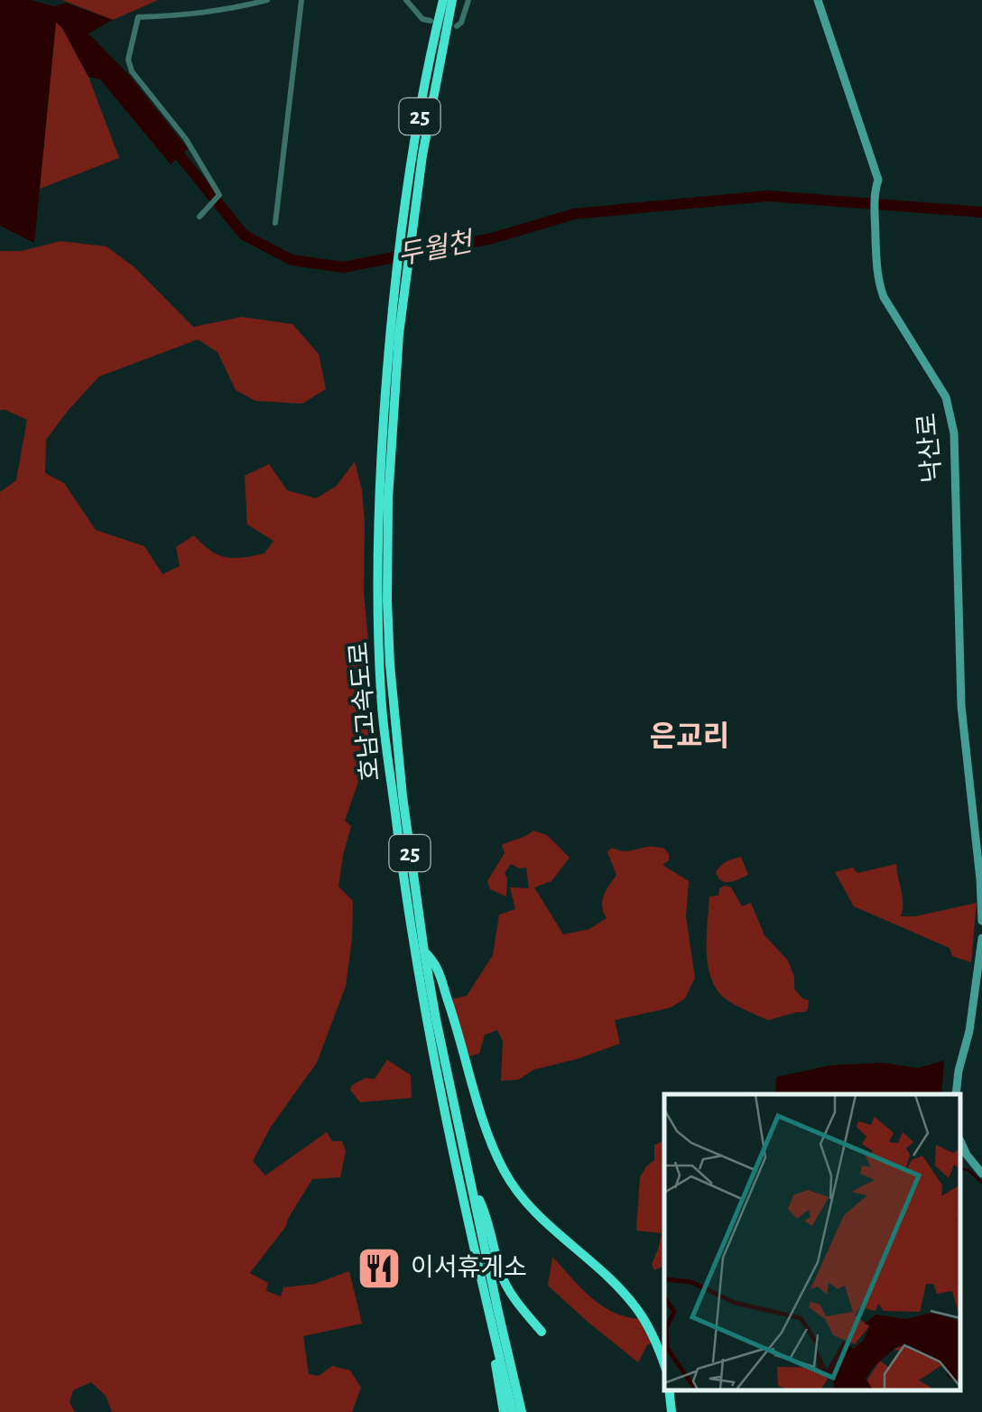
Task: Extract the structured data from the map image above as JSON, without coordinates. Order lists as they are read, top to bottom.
{
  "streets": {
    "highway": ["25", "호남고속도로"],
    "street": ["낙산로"]
  },
  "districts": ["은교리"],
  "water": ["두월천"],
  "places": {
    "restaurant": ["이서휴게소"]
  }
}
